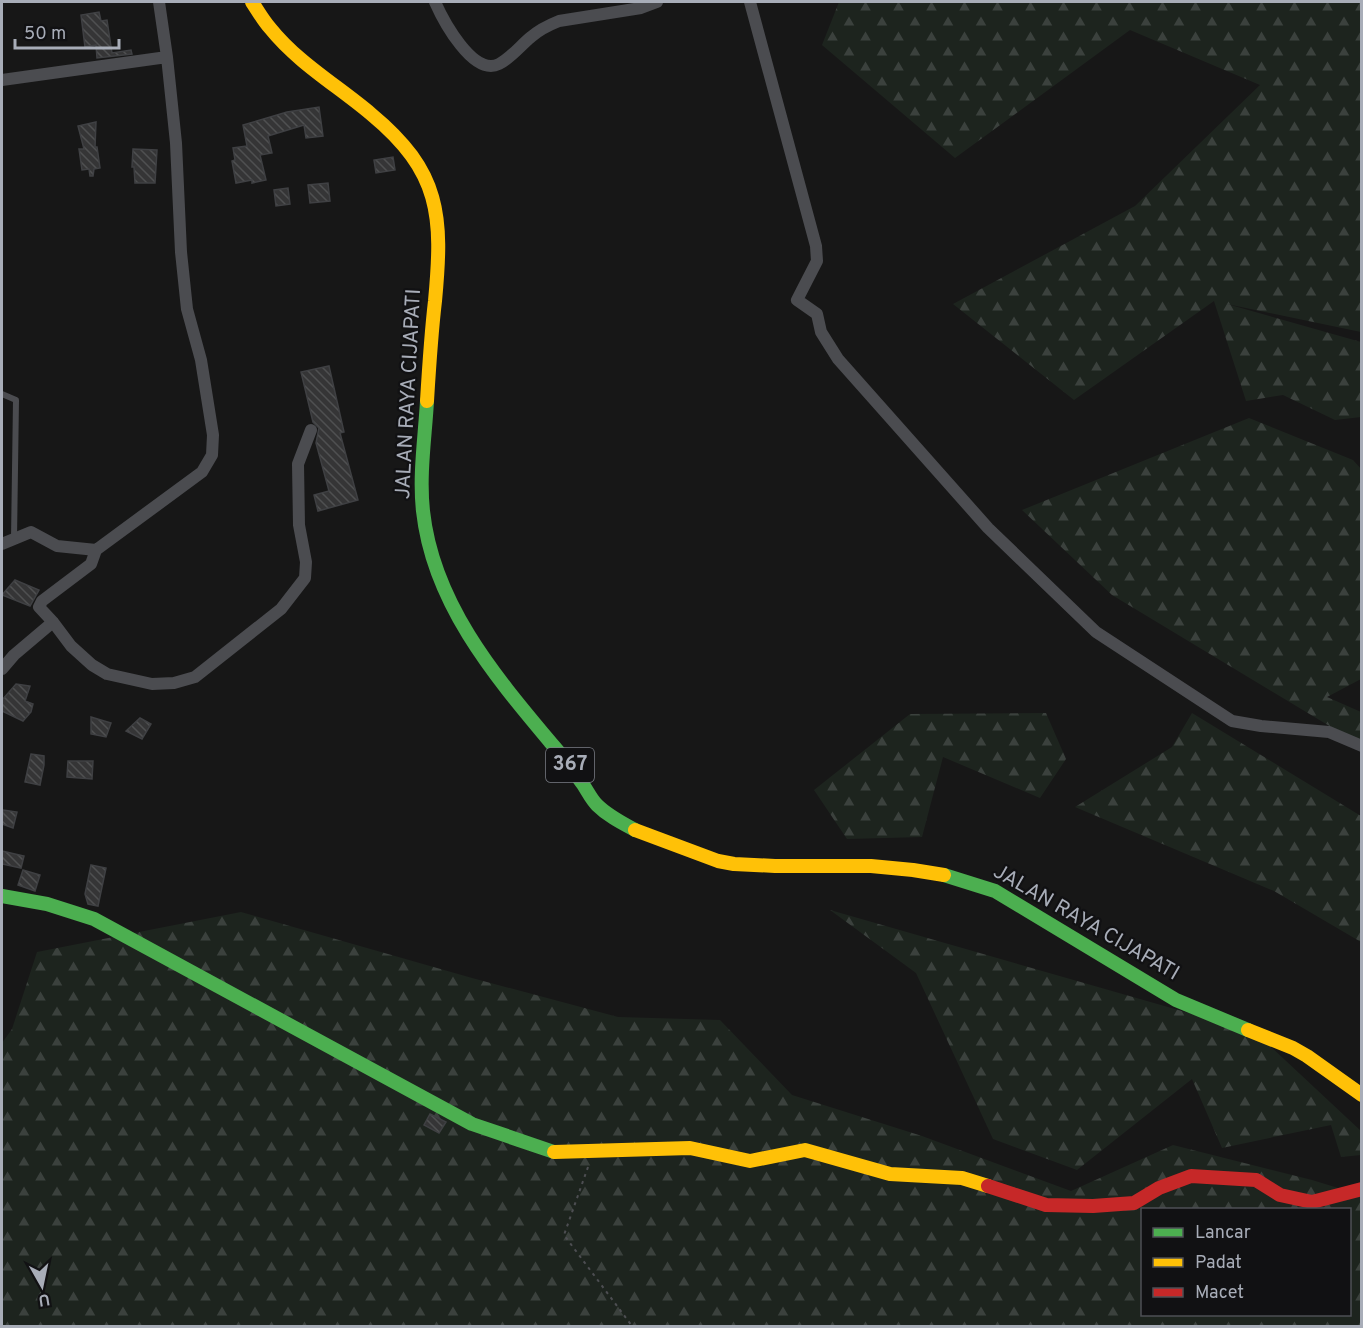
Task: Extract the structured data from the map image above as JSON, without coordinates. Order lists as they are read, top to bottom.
{
  "streets": {
    "main road": ["JALAN RAYA CIJAPATI", "367"]
  },
  "legend": ["Lancar", "Padat", "Macet"],
  "scale_bar": "50 m",
  "north": "bottom"
}
